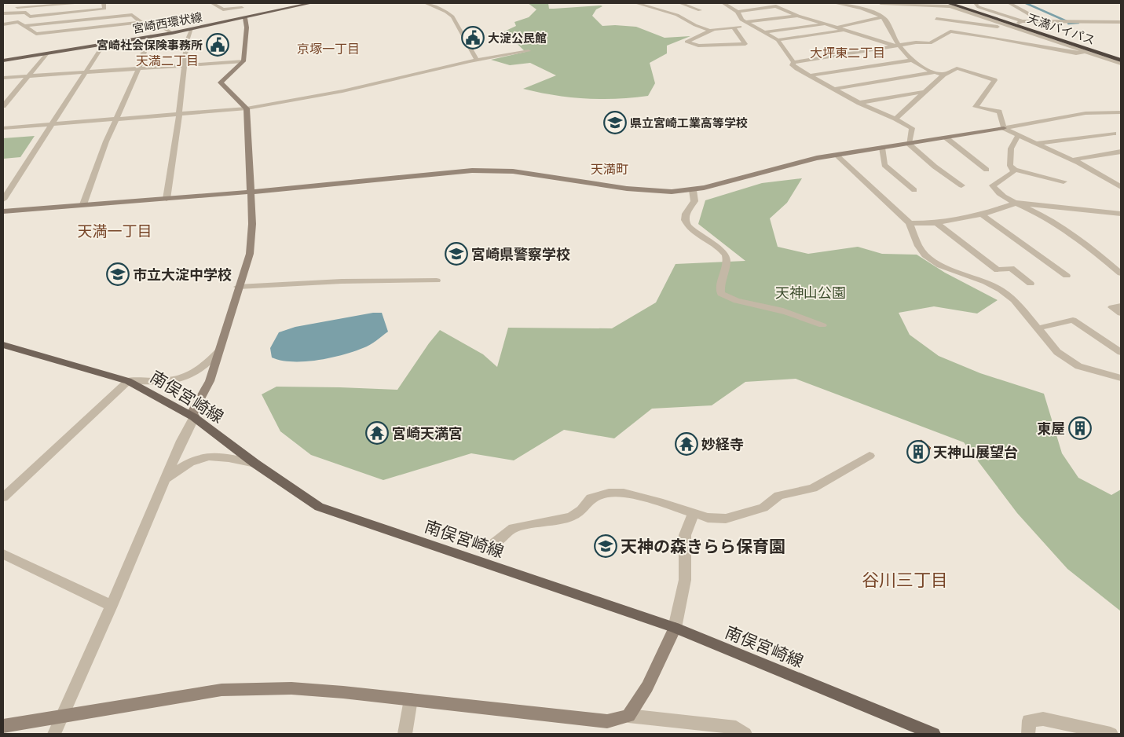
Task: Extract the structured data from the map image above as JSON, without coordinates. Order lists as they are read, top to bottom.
{
  "streets": {
    "highway": ["天満バイパス"],
    "main road": ["宮崎西環状線", "南俣宮崎線"]
  },
  "districts": [
    "京塚一丁目",
    "大坪東二丁目",
    "天満二丁目",
    "天満町",
    "天満一丁目",
    "谷川三丁目"
  ],
  "parks": ["天神山公園"],
  "places": {
    "public building": ["大淀公民館", "宮崎社会保険事務所"],
    "school or university": [
      "県立宮崎工業高等学校",
      "宮崎県警察学校",
      "市立大淀中学校",
      "天神の森きらら保育園"
    ],
    "building": ["東屋", "天神山展望台"],
    "temple": ["宮崎天満宮", "妙経寺"]
  }
}
